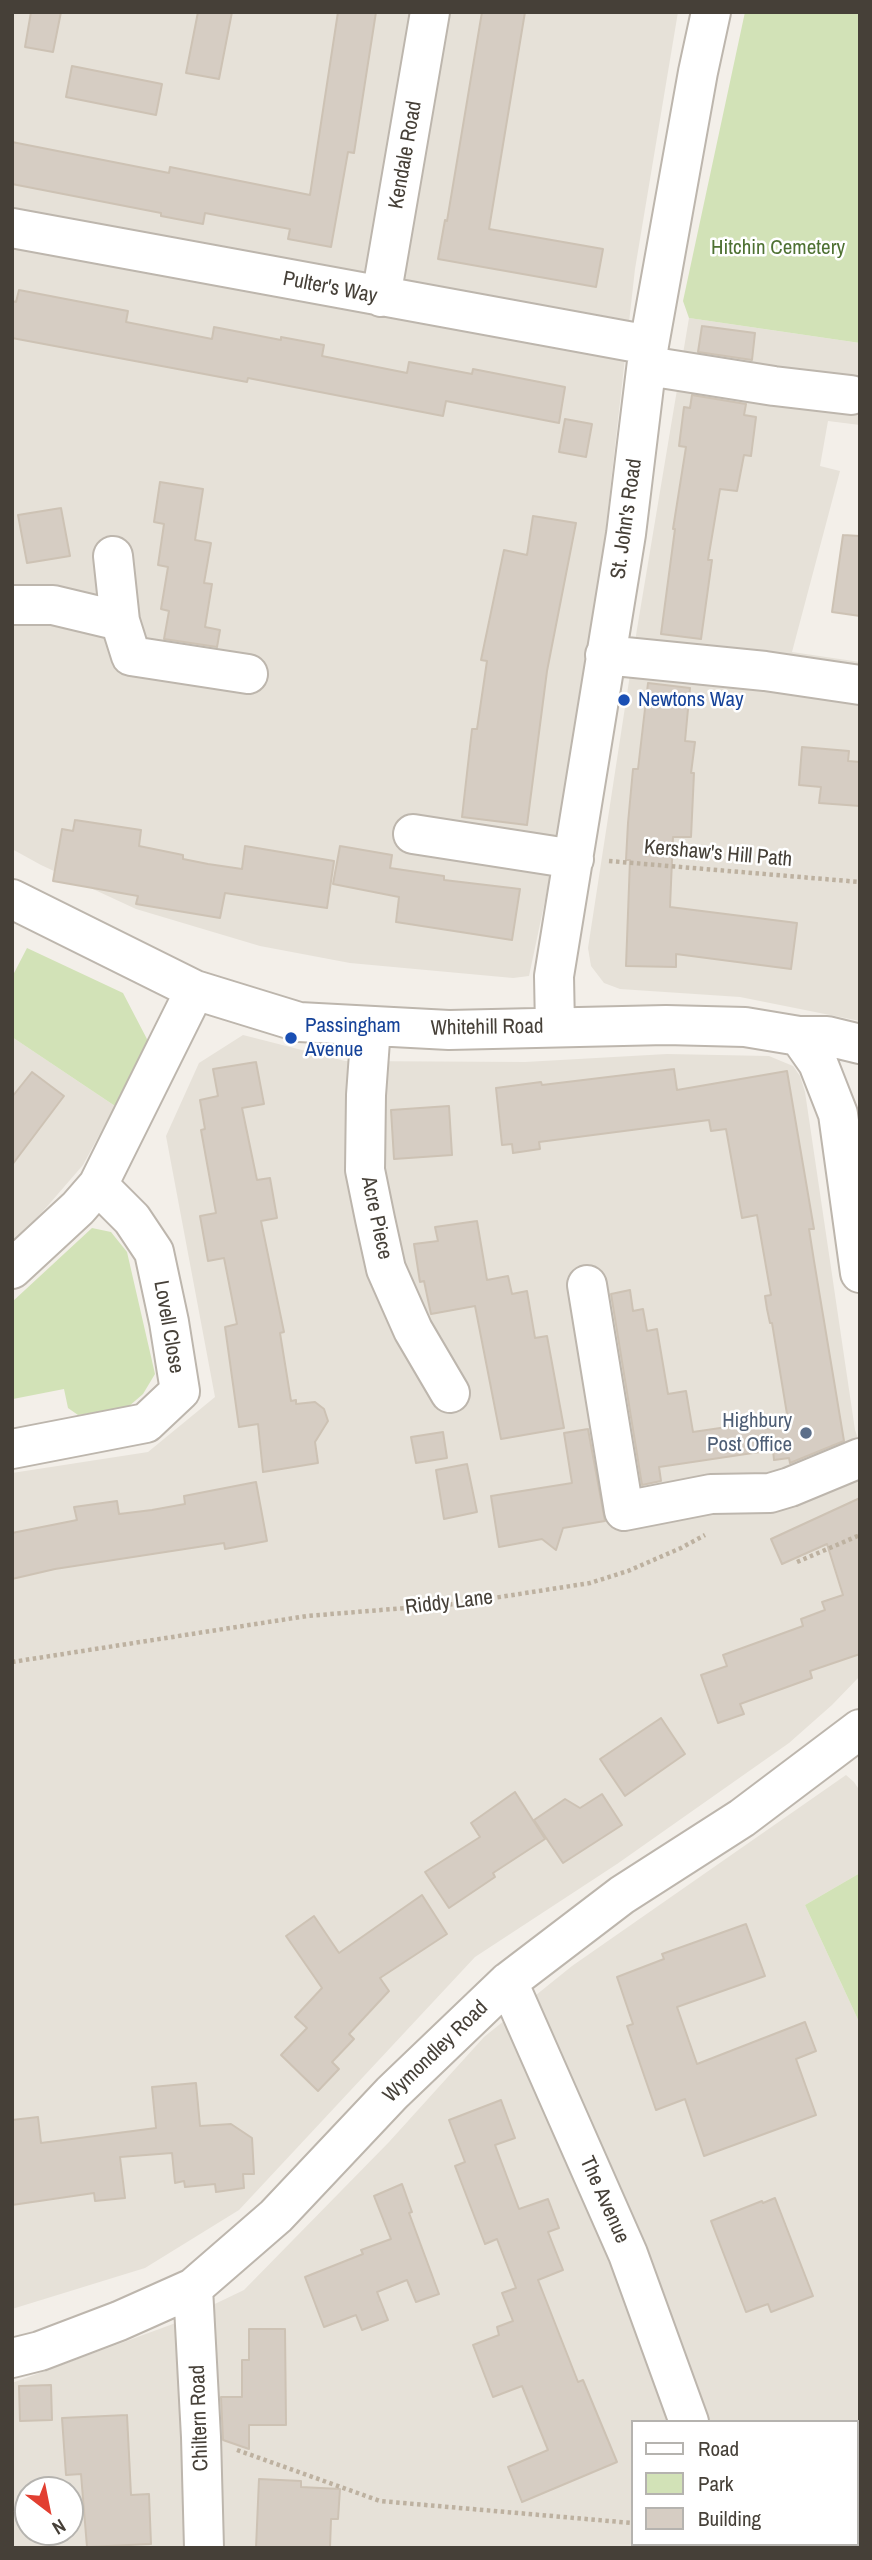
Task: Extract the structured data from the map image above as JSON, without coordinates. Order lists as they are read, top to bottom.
{
  "streets": {
    "street": [
      "Kendale Road",
      "Pulter's Way",
      "St. John's Road",
      "Whitehill Road",
      "Acre Piece",
      "Lovell Close",
      "Wymondley Road",
      "The Avenue",
      "Chiltern Road"
    ],
    "path": ["Kershaw's Hill Path", "Riddy Lane"]
  },
  "crossings": [
    ["Kendale Road", "Pulter's Way"],
    ["Pulter's Way", "St. John's Road"],
    ["St. John's Road", "Kershaw's Hill Path"],
    ["St. John's Road", "Whitehill Road"],
    ["Whitehill Road", "Acre Piece"],
    ["Wymondley Road", "The Avenue"],
    ["Wymondley Road", "Chiltern Road"]
  ],
  "parks": ["Hitchin Cemetery"],
  "places": ["Newtons Way", "Passingham Avenue", "Highbury Post Office"],
  "legend": ["Road", "Park", "Building"],
  "north": "bottom right"
}
